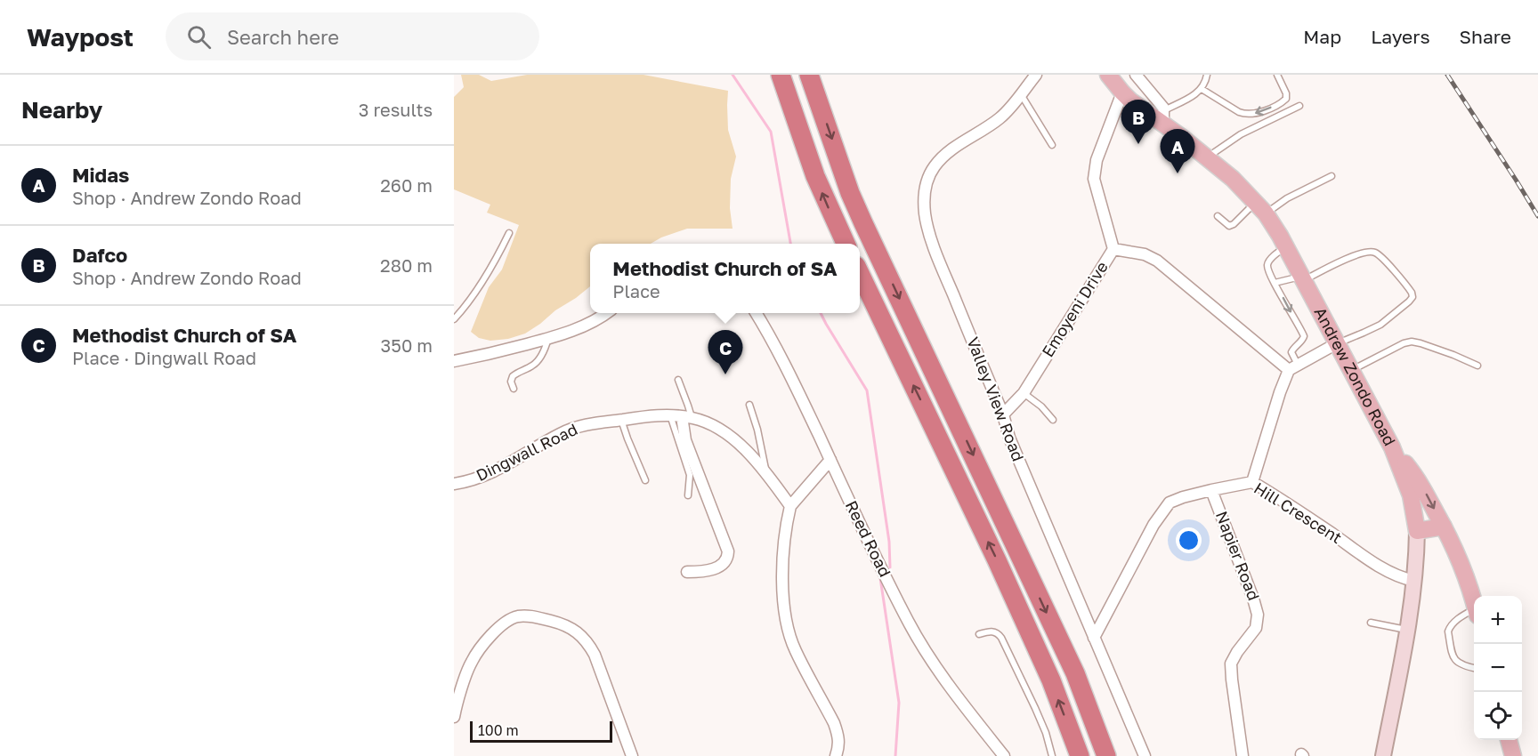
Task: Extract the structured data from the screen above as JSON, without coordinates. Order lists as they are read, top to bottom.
{
  "streets": {
    "main road": ["Andrew Zondo Road"],
    "street": [
      "Emoyeni Drive",
      "Valley View Road",
      "Dingwall Road",
      "Hill Crescent",
      "Reed Road",
      "Napier Road"
    ]
  },
  "crossings": [
    ["Emoyeni Drive", "Valley View Road"],
    ["Andrew Zondo Road", "Hill Crescent"],
    ["Valley View Road", "Hill Crescent"],
    ["Hill Crescent", "Napier Road"]
  ],
  "scale_bar": "100 m",
  "page": {
    "header": "Waypost",
    "search": "Search here",
    "nav": ["Map", "Layers", "Share"],
    "heading": ["Nearby", "3 results"],
    "pins": ["B", "A", "C"],
    "list": [
      {
        "mark": "A",
        "name": "Midas",
        "note": "Shop · Andrew Zondo Road",
        "value": "260 m"
      },
      {
        "mark": "B",
        "name": "Dafco",
        "note": "Shop · Andrew Zondo Road",
        "value": "280 m"
      },
      {
        "mark": "C",
        "name": "Methodist Church of SA",
        "note": "Place · Dingwall Road",
        "value": "350 m"
      }
    ],
    "popup": ["Methodist Church of SA", "Place"],
    "map_buttons": ["+", "−"],
    "scale": "100 m"
  }
}
